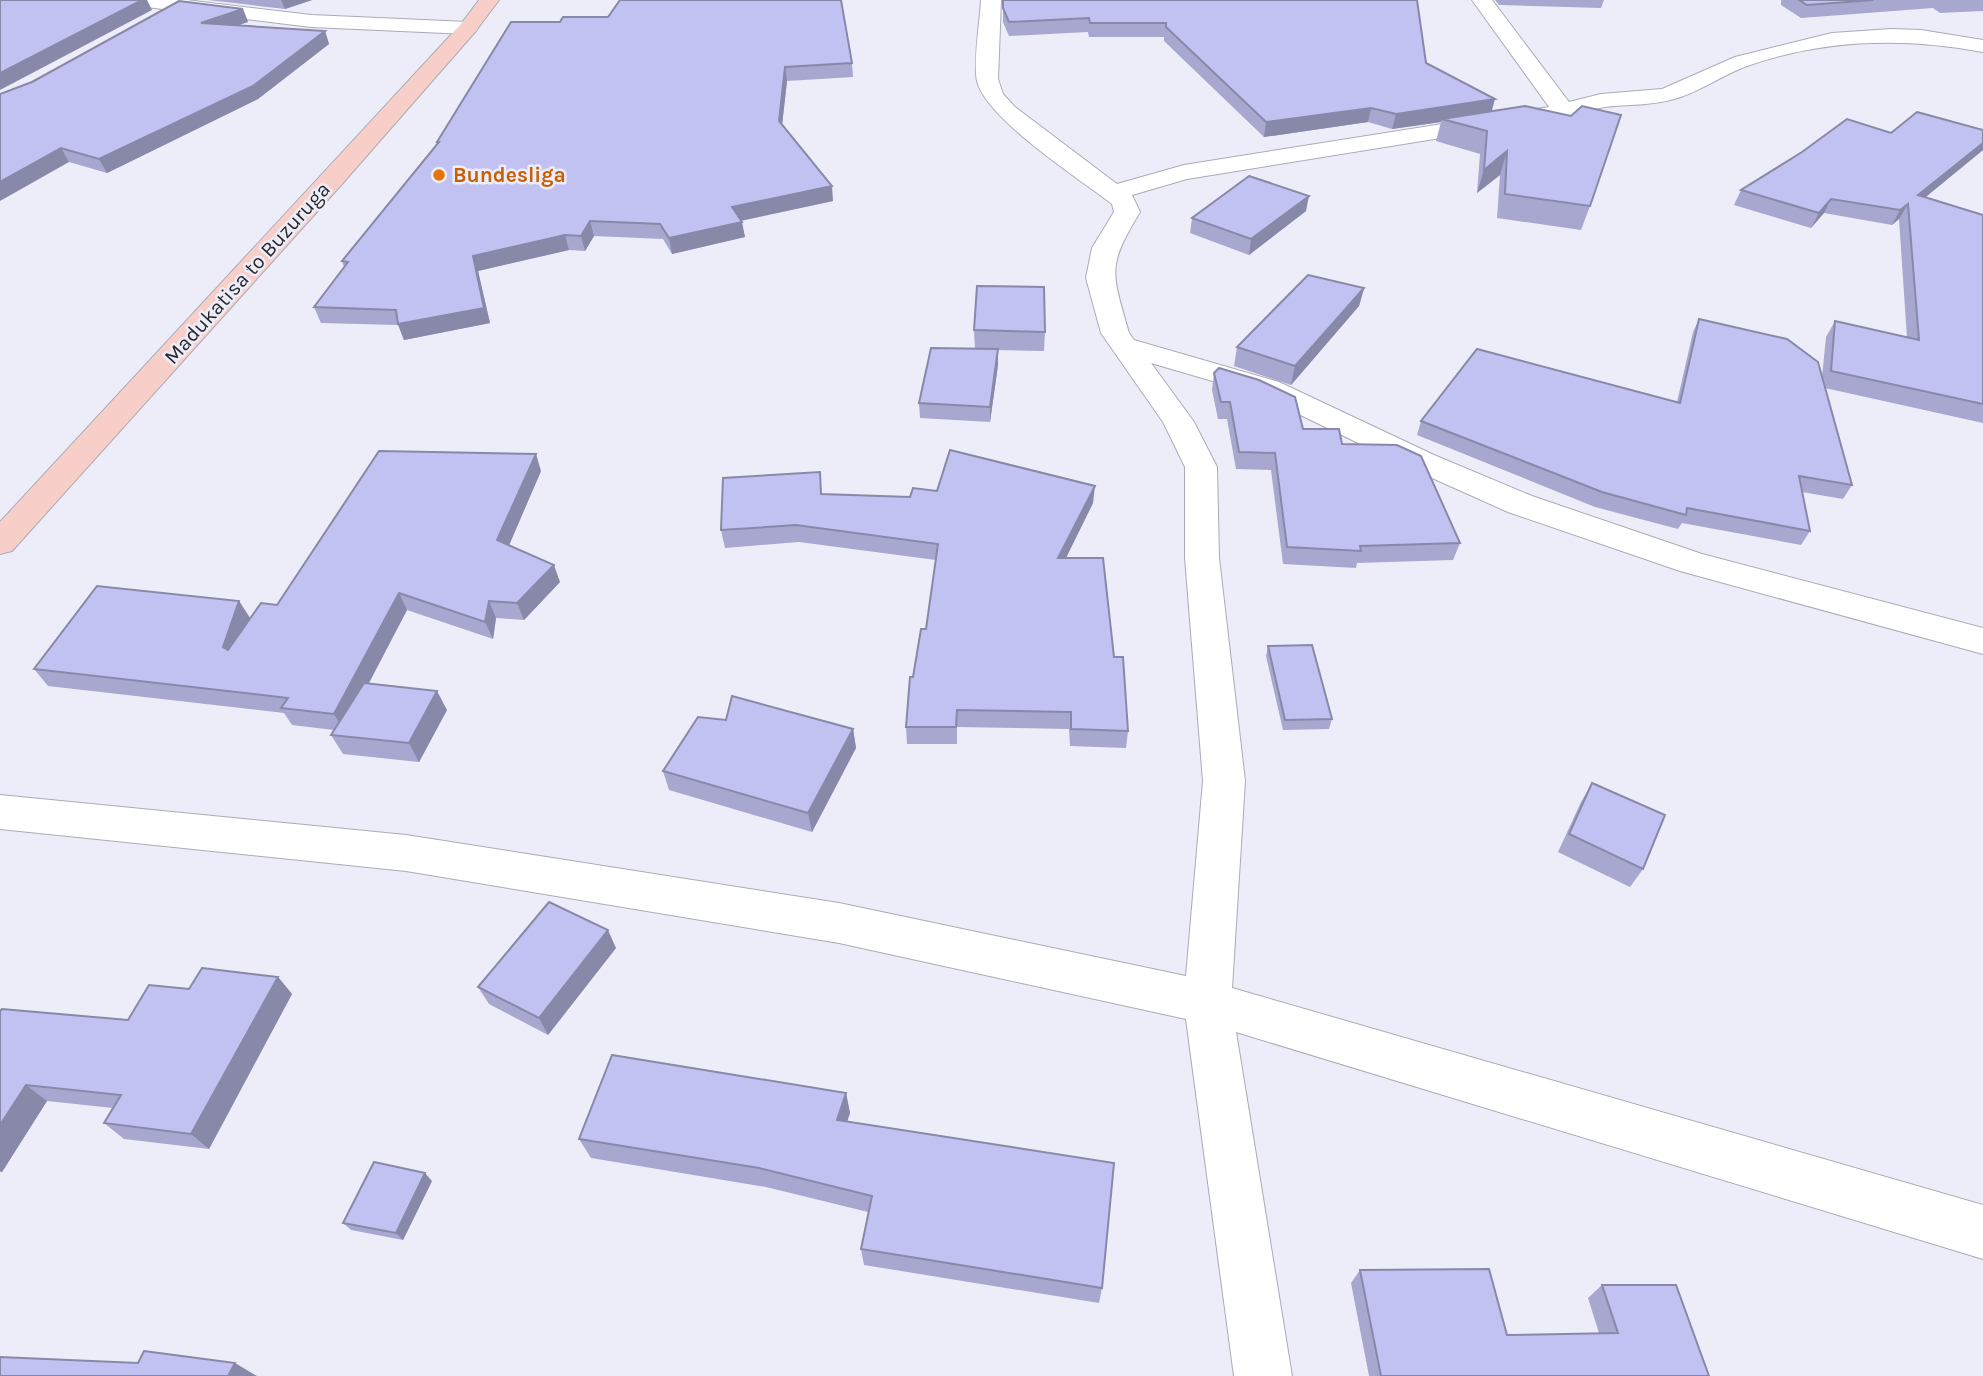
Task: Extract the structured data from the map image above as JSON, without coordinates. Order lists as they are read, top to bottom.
{
  "streets": {
    "main road": ["Madukatisa to Buzuruga"]
  },
  "places": ["Bundesliga"]
}
